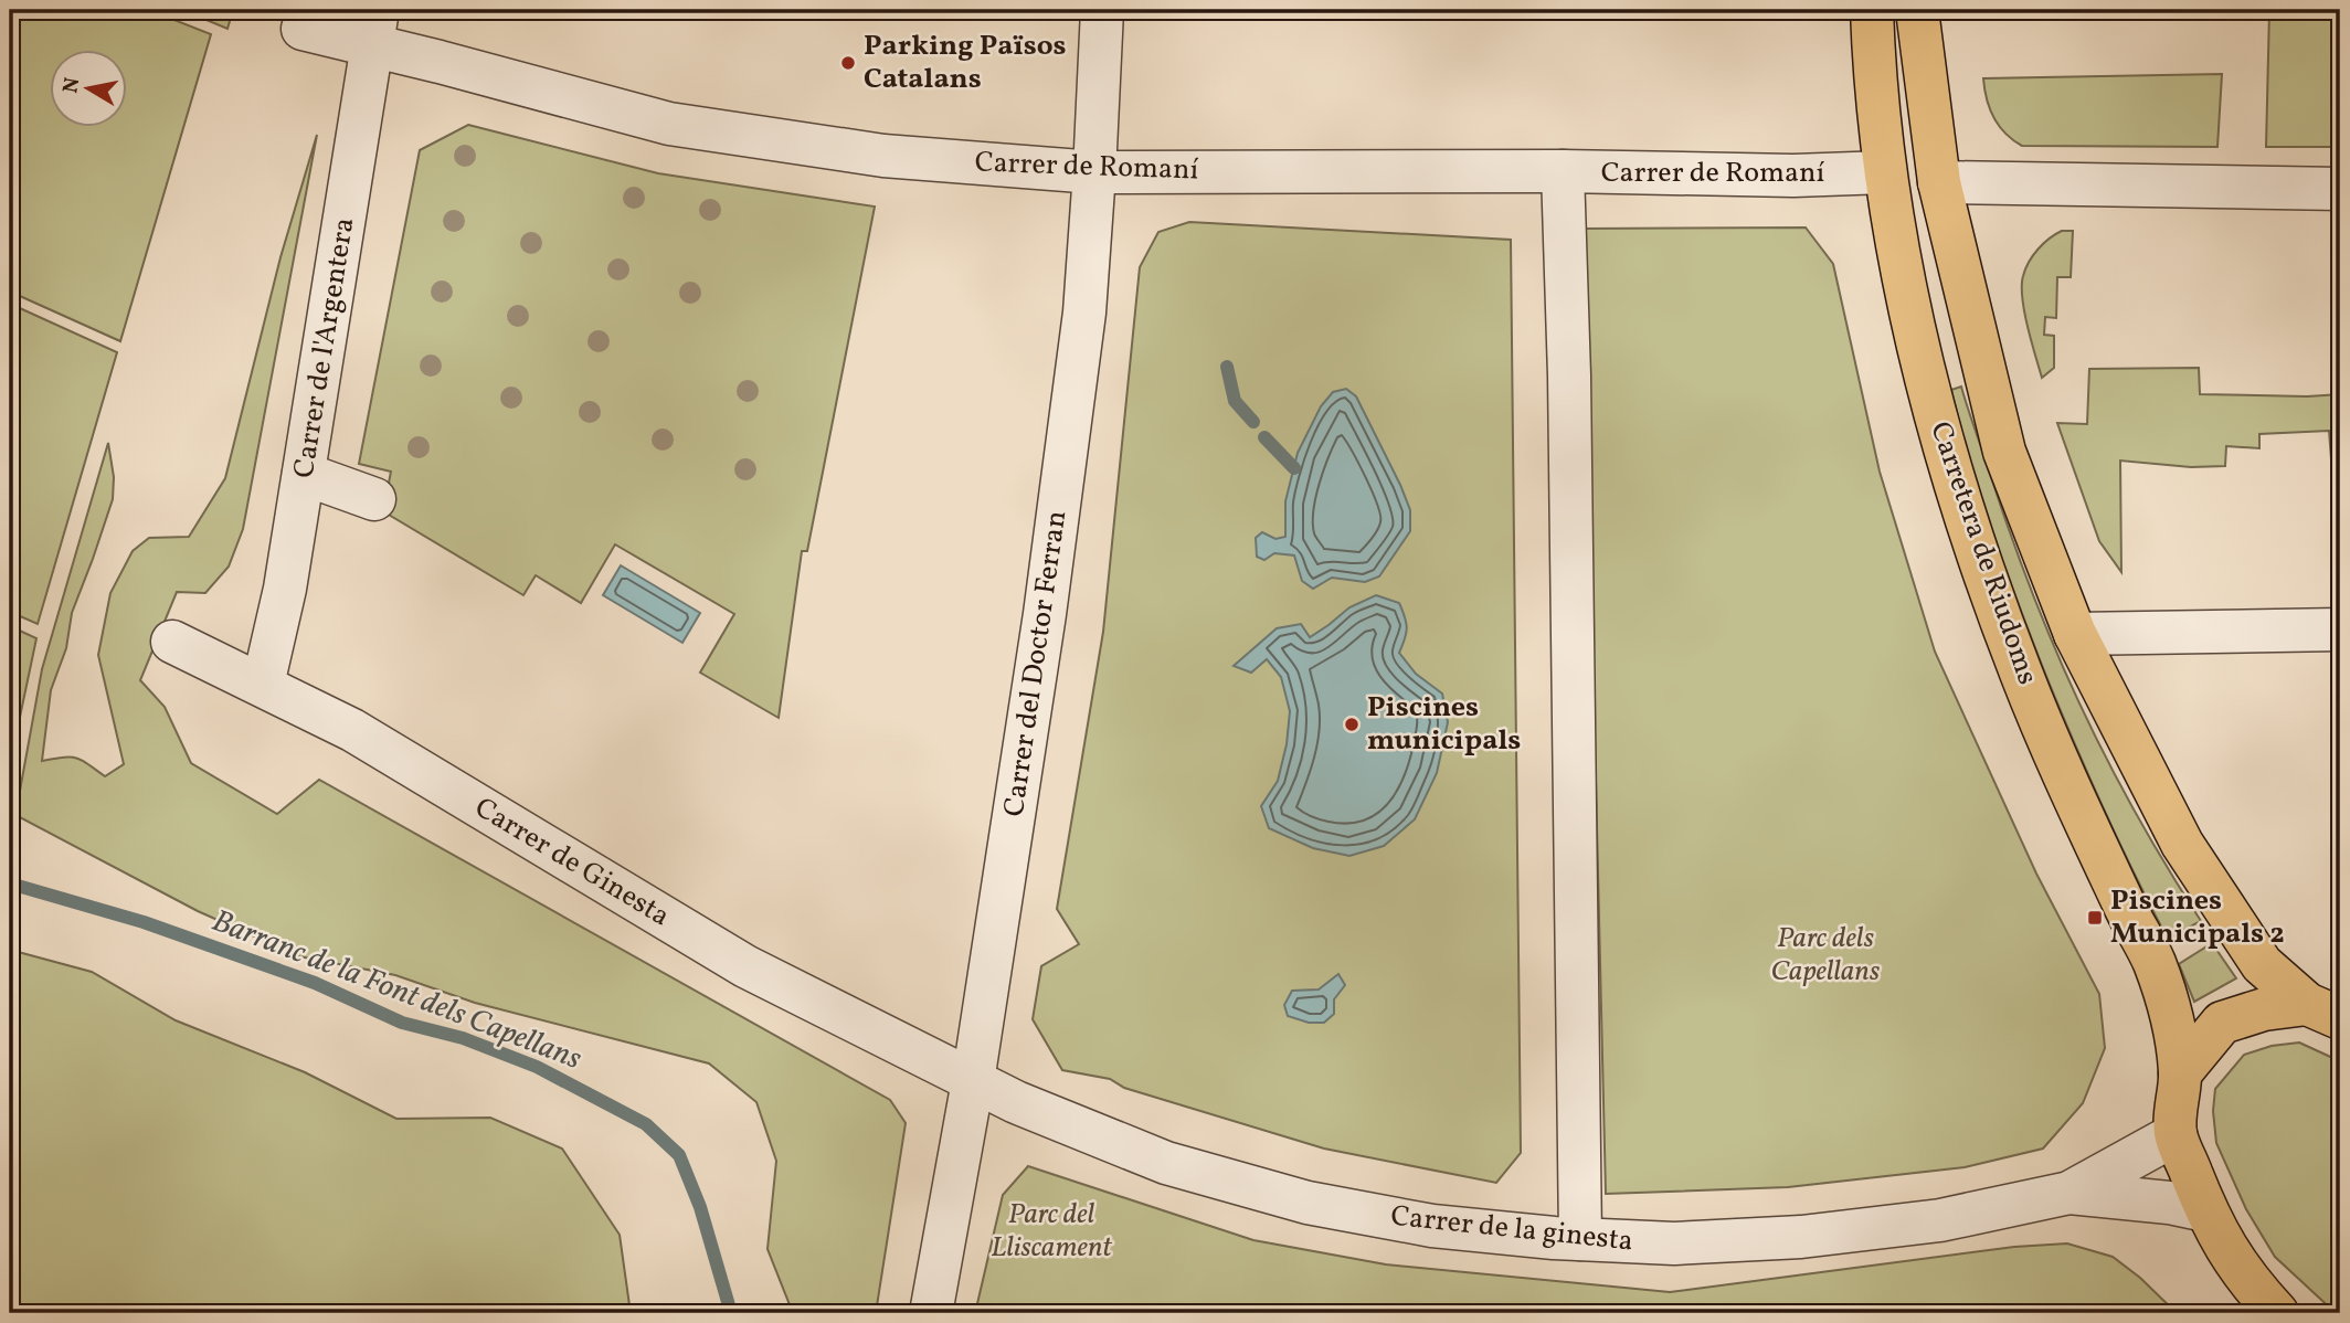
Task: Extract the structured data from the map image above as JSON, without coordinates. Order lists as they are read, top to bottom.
{
  "streets": {
    "main road": ["Carretera de Riudoms"],
    "street": [
      "Carrer de Romaní",
      "Carrer de l'Argentera",
      "Carrer del Doctor Ferran",
      "Carrer de Ginesta",
      "Carrer de la ginesta"
    ]
  },
  "crossings": [
    ["Carrer de Romaní", "Carrer de l'Argentera"],
    ["Carrer de Romaní", "Carretera de Riudoms"],
    ["Carrer de Romaní", "Carrer del Doctor Ferran"],
    ["Carrer de l'Argentera", "Carrer de Ginesta"],
    ["Carretera de Riudoms", "Carrer de la ginesta"],
    ["Carrer del Doctor Ferran", "Carrer de Ginesta"],
    ["Carrer del Doctor Ferran", "Carrer de la ginesta"],
    ["Carrer de Ginesta", "Carrer de la ginesta"]
  ],
  "water": ["Barranc de la Font dels Capellans"],
  "parks": ["Parc dels Capellans", "Parc del Lliscament"],
  "places": {
    "other": ["Parking Països Catalans", "Piscines municipals"],
    "transit": ["Piscines Municipals 2"]
  },
  "north": "left"
}
